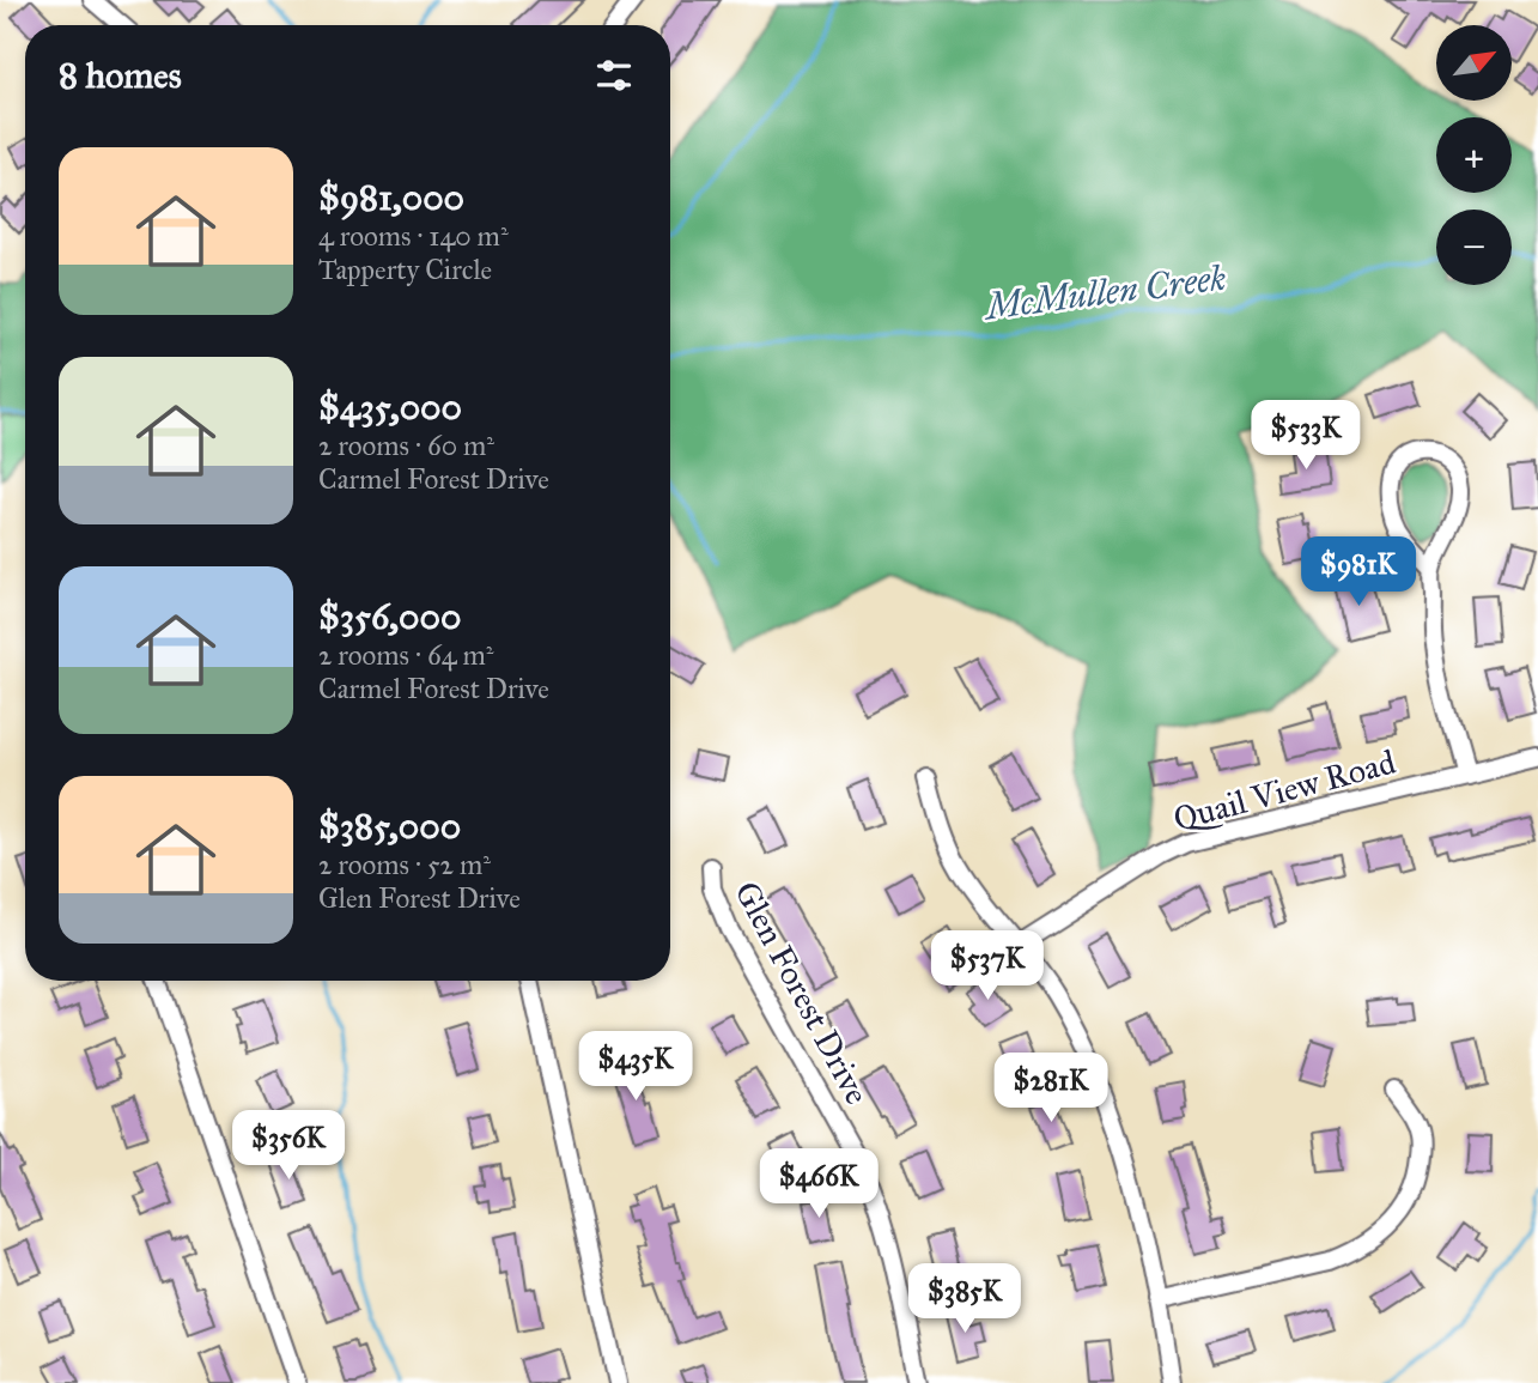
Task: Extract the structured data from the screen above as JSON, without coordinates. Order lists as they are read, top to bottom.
{
  "streets": {
    "street": ["Quail View Road", "Glen Forest Drive"]
  },
  "water": ["McMullen Creek"],
  "north": "top right",
  "page": {
    "map_buttons": ["+", "−"],
    "heading": "8 homes",
    "list": [
      {
        "name": "$981,000",
        "note": "4 rooms · 140 m² · Tapperty Circle"
      },
      {
        "name": "$435,000",
        "note": "2 rooms · 60 m² · Carmel Forest Drive"
      },
      {
        "name": "$356,000",
        "note": "2 rooms · 64 m² · Carmel Forest Drive"
      },
      {
        "name": "$385,000",
        "note": "2 rooms · 52 m² · Glen Forest Drive"
      }
    ],
    "price": [
      "$533K",
      "$981K",
      "$537K",
      "$435K",
      "$281K",
      "$356K",
      "$466K",
      "$385K"
    ]
  }
}
